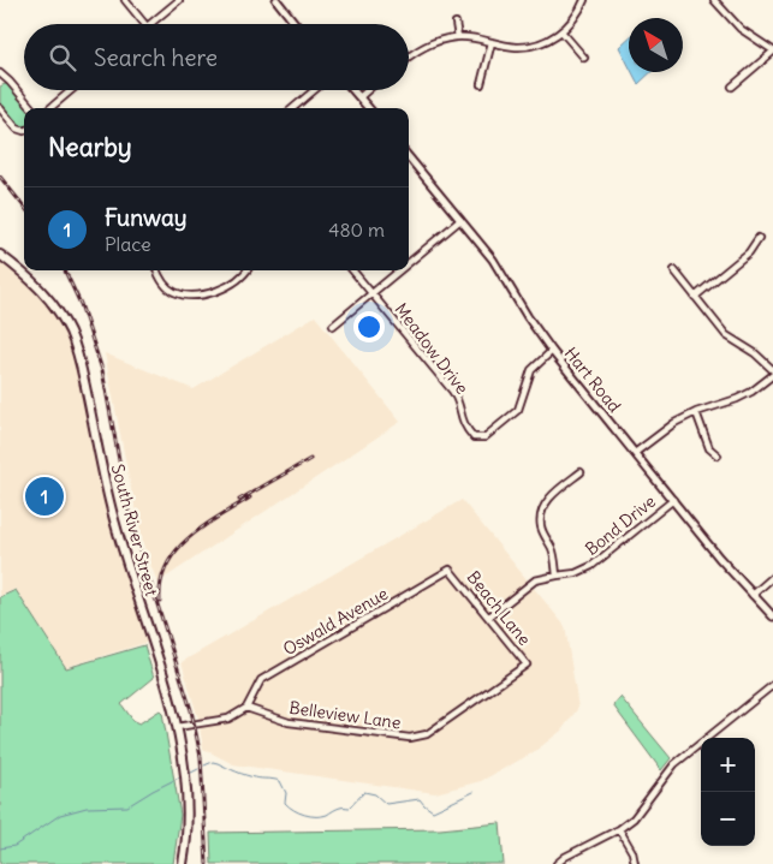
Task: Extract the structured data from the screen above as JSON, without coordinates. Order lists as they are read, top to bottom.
{
  "streets": {
    "main road": ["South River Street"],
    "street": [
      "Meadow Drive",
      "Hart Road",
      "Bond Drive",
      "Beach Lane",
      "Oswald Avenue",
      "Belleview Lane"
    ]
  },
  "crossings": [
    ["Meadow Drive", "Hart Road"],
    ["Hart Road", "Bond Drive"],
    ["Bond Drive", "Beach Lane"],
    ["Beach Lane", "Oswald Avenue"],
    ["Beach Lane", "Belleview Lane"],
    ["Oswald Avenue", "Belleview Lane"]
  ],
  "north": "top left",
  "page": {
    "search": "Search here",
    "heading": "Nearby",
    "list": [
      {
        "mark": "1",
        "name": "Funway",
        "note": "Place",
        "value": "480 m"
      }
    ],
    "pins": "1",
    "map_buttons": ["+", "−"]
  }
}
